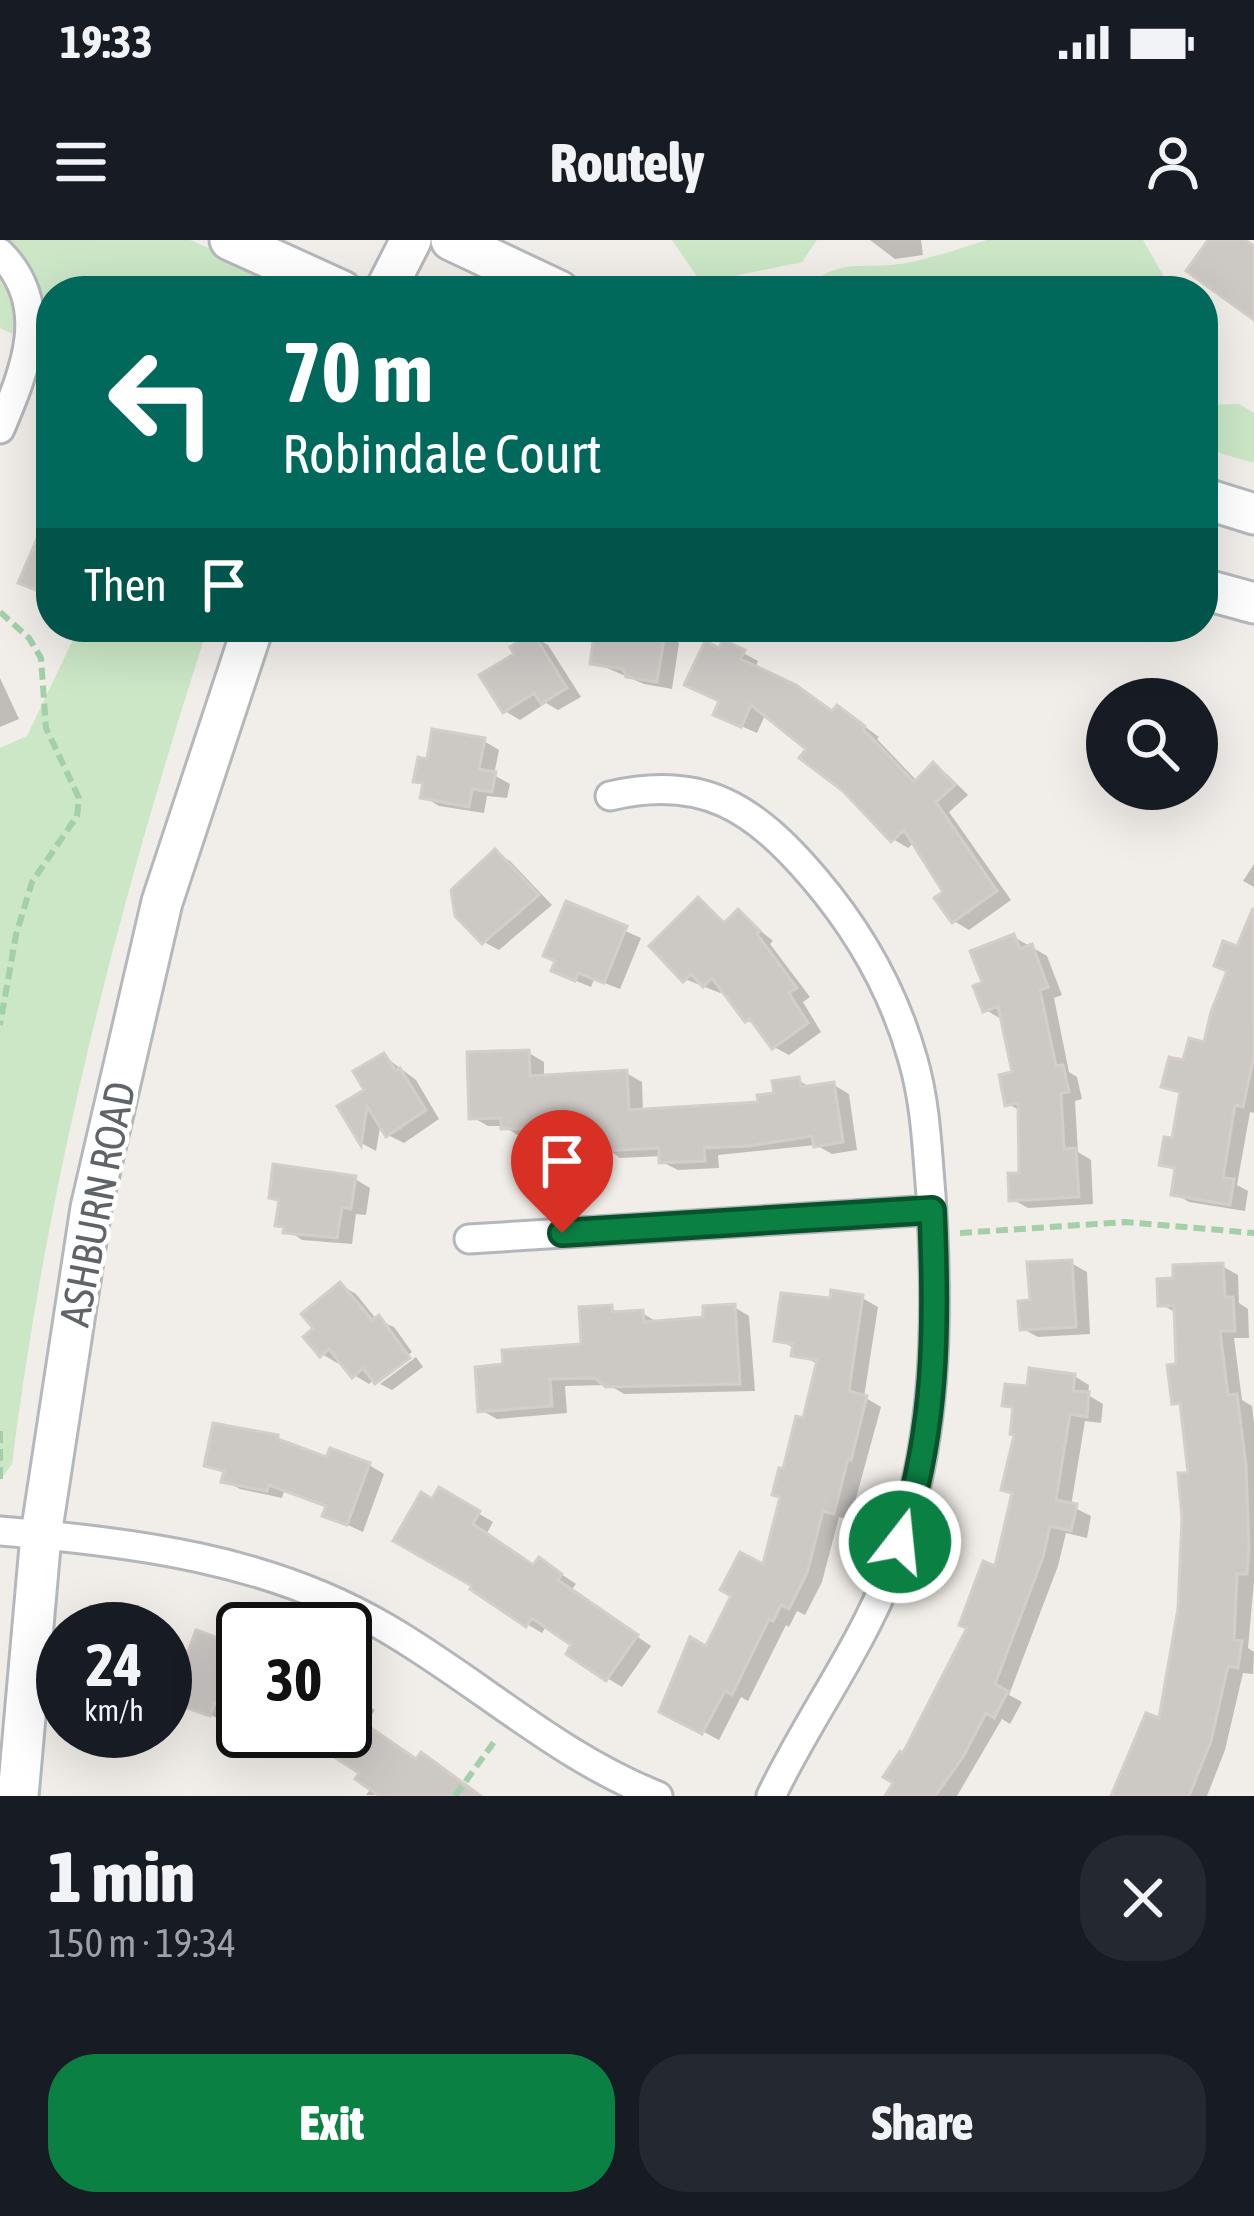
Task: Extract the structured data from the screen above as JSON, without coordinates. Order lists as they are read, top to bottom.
{
  "streets": {
    "street": ["ASHBURN ROAD"]
  },
  "page": {
    "status": "19:33",
    "header": "Routely",
    "turn": ["70 m", "Robindale Court"],
    "then": "Then",
    "speed": "24 km/h",
    "limit": "30",
    "heading": ["1 min", "150 m · 19:34"],
    "buttons": ["Exit", "Share"]
  }
}
